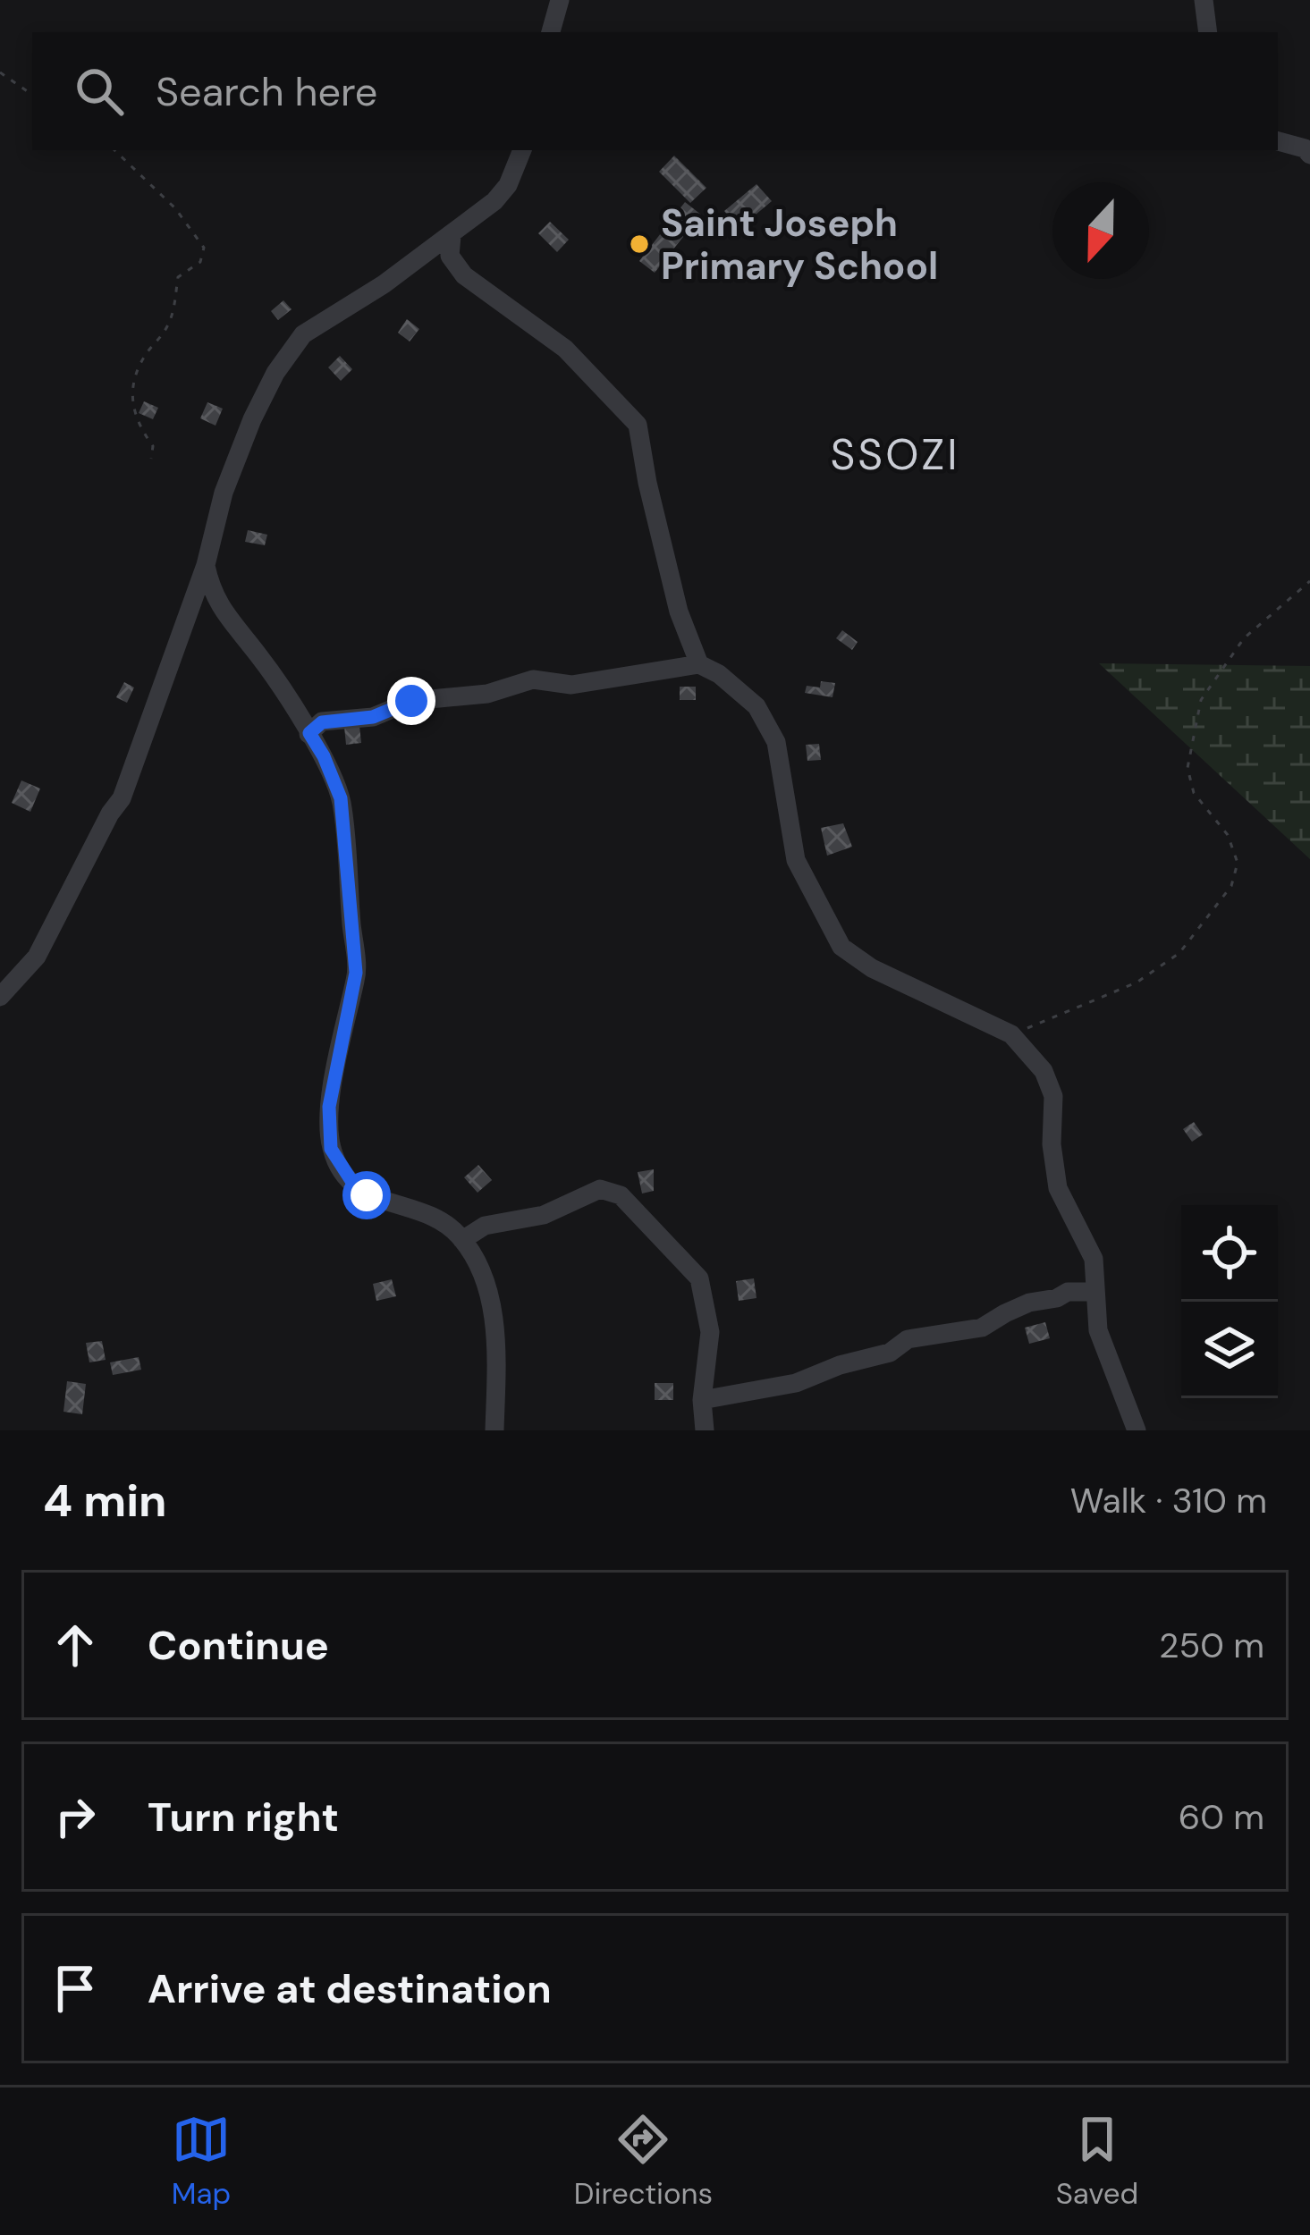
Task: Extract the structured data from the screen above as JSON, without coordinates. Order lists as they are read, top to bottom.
{
  "districts": ["SSOZI"],
  "places": ["Saint Joseph Primary School"],
  "north": "bottom",
  "page": {
    "search": "Search here",
    "heading": ["4 min", "Walk · 310 m"],
    "list": [
      ["Continue", "250 m"],
      ["Turn right", "60 m"],
      "Arrive at destination"
    ],
    "nav": ["Map", "Directions", "Saved"]
  }
}
